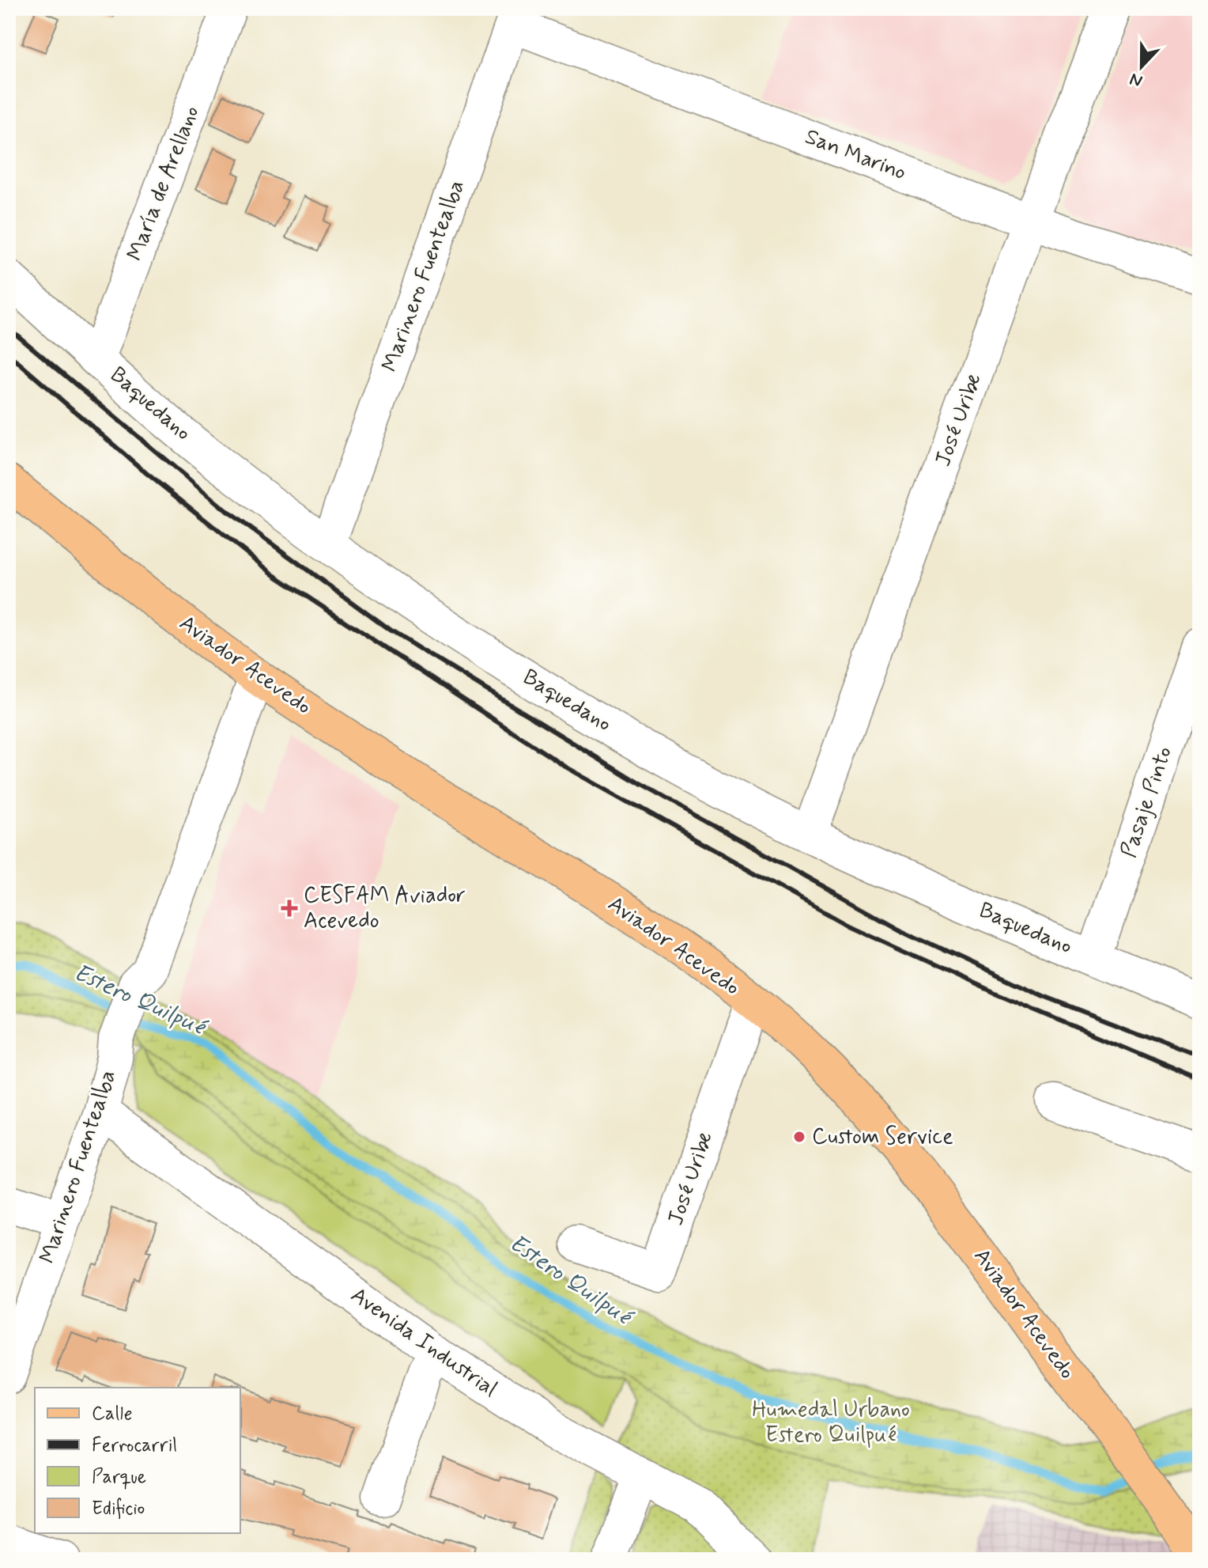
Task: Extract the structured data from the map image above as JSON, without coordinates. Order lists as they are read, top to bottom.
{
  "streets": {
    "main road": ["Aviador Acevedo"],
    "street": [
      "San Marino",
      "María de Arellano",
      "Marinero Fuentealba",
      "Baquedano",
      "José Uribe",
      "Pasaje Pinto",
      "Avenida Industrial"
    ]
  },
  "crossings": [
    ["San Marino", "Marinero Fuentealba"],
    ["San Marino", "José Uribe"],
    ["María de Arellano", "Baquedano"],
    ["Marinero Fuentealba", "Baquedano"],
    ["Marinero Fuentealba", "Aviador Acevedo"],
    ["Marinero Fuentealba", "Avenida Industrial"],
    ["Baquedano", "José Uribe"],
    ["Baquedano", "Pasaje Pinto"],
    ["José Uribe", "Aviador Acevedo"]
  ],
  "water": ["Estero Quilpué"],
  "parks": ["Humedal Urbano Estero Quilpué"],
  "places": {
    "health": ["CESFAM Aviador Acevedo"],
    "other": ["Custom Service"]
  },
  "legend": [
    "Calle",
    "Ferrocarril",
    "Parque",
    "Edificio"
  ],
  "north": "bottom"
}
